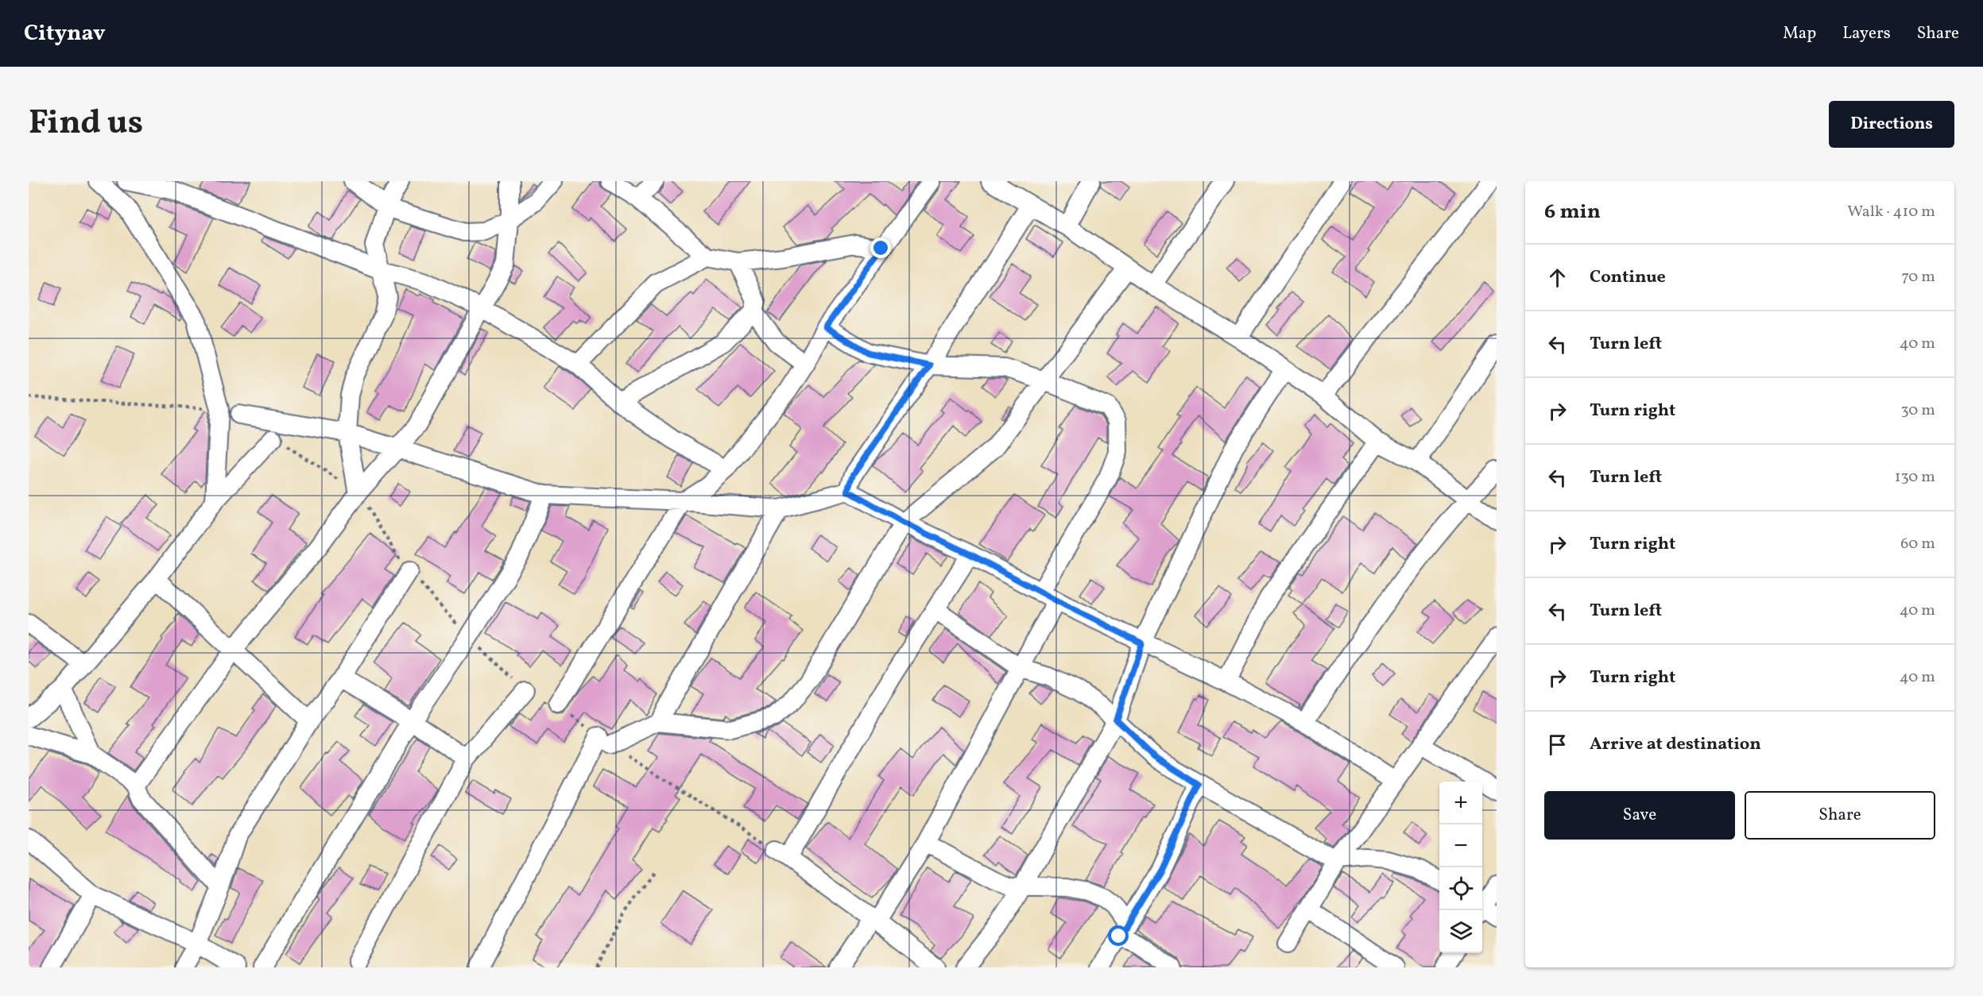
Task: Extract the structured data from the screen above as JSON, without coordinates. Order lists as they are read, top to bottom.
{
  "page": {
    "header": "Citynav",
    "nav": ["Map", "Layers", "Share"],
    "title": "Find us",
    "buttons": [
      "Directions",
      ["Save", "Share"]
    ],
    "heading": ["6 min", "Walk · 410 m"],
    "list": [
      ["Continue", "70 m"],
      ["Turn left", "40 m"],
      ["Turn right", "30 m"],
      ["Turn left", "130 m"],
      ["Turn right", "60 m"],
      ["Turn left", "40 m"],
      ["Turn right", "40 m"],
      "Arrive at destination"
    ],
    "map_buttons": ["+", "−"]
  }
}
